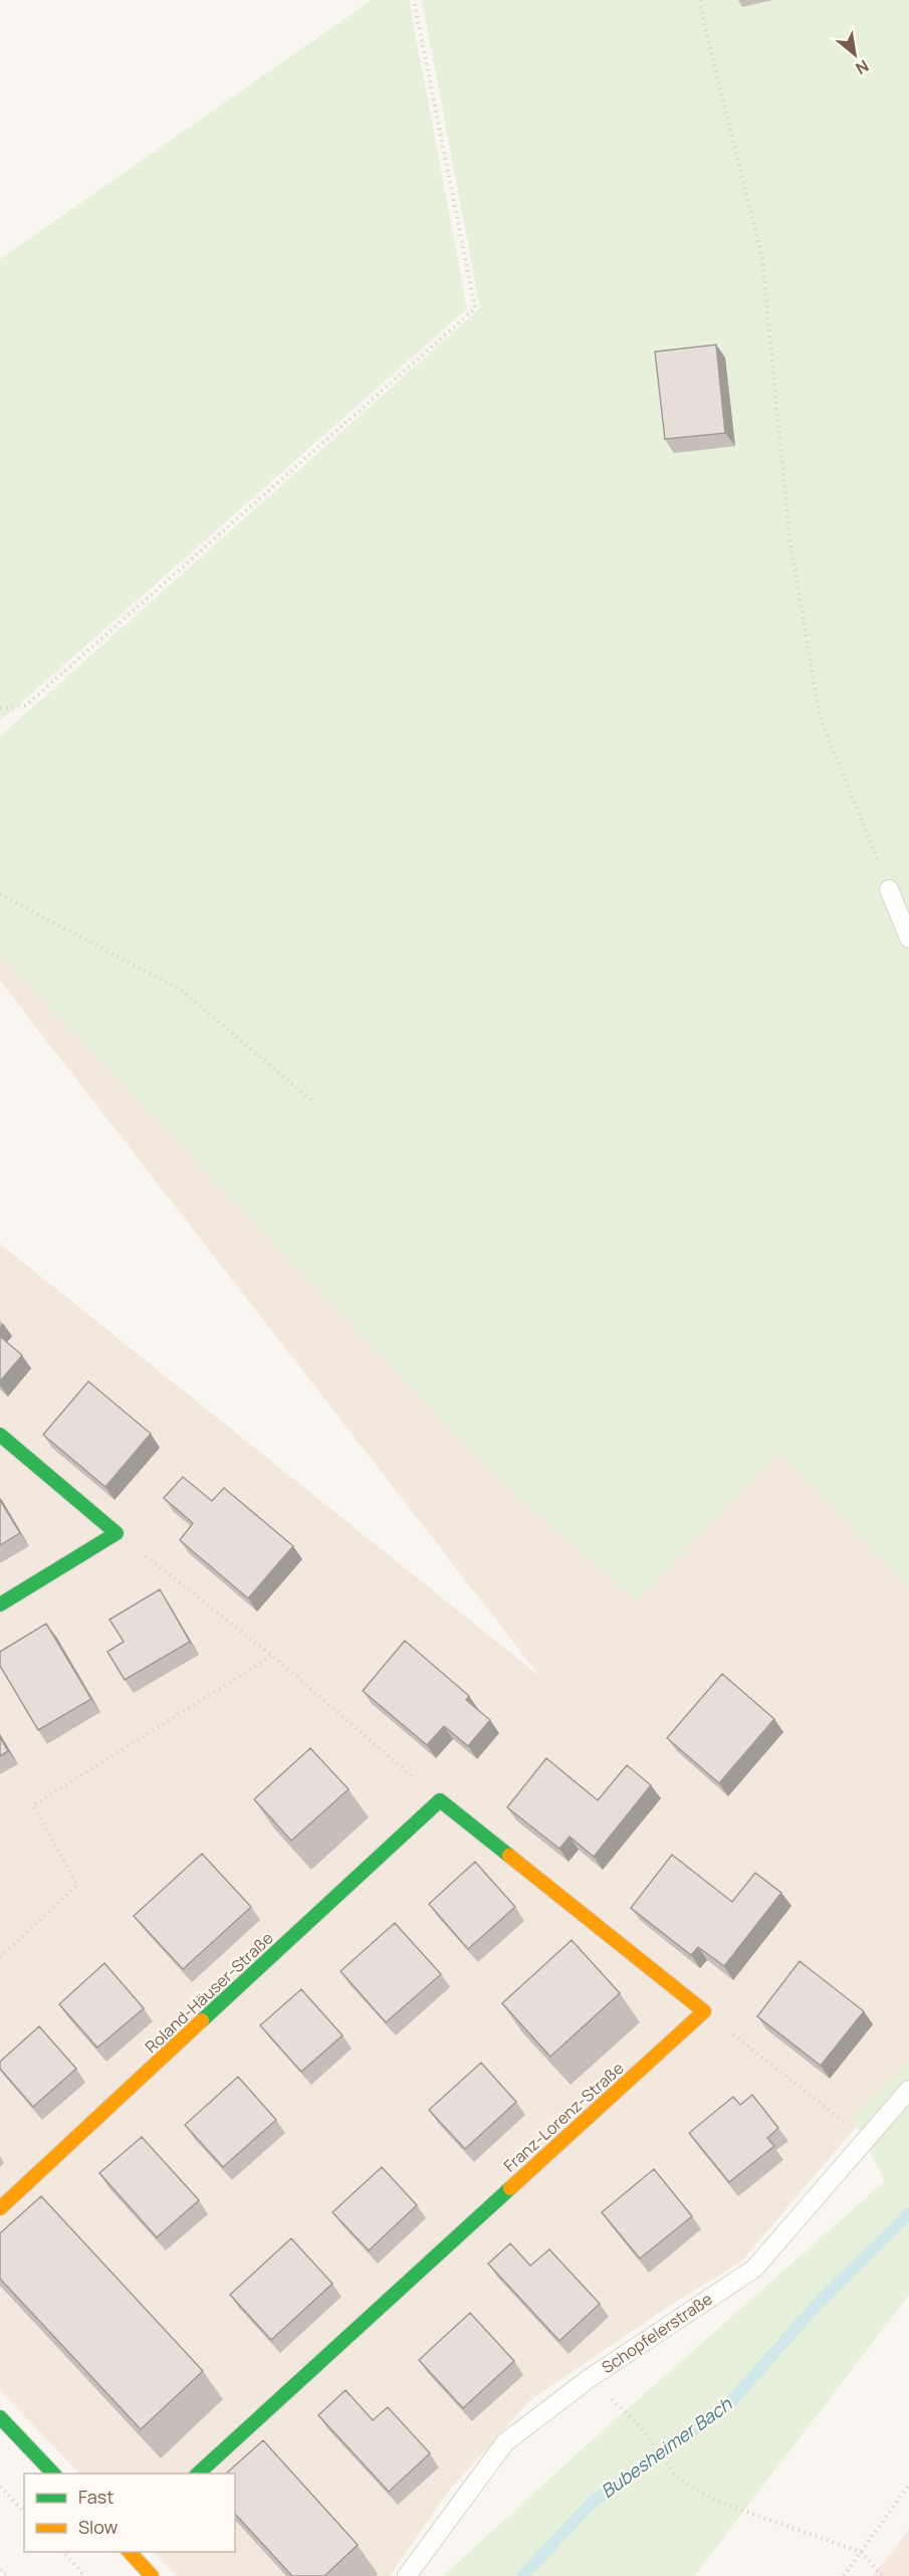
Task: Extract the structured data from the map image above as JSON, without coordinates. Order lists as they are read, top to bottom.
{
  "streets": {
    "street": ["Roland-Häuser-Straße", "Franz-Lorenz-Straße"],
    "lane": ["Schopfelerstraße"]
  },
  "water": ["Bubesheimer Bach"],
  "legend": ["Fast", "Slow"],
  "north": "bottom right"
}
